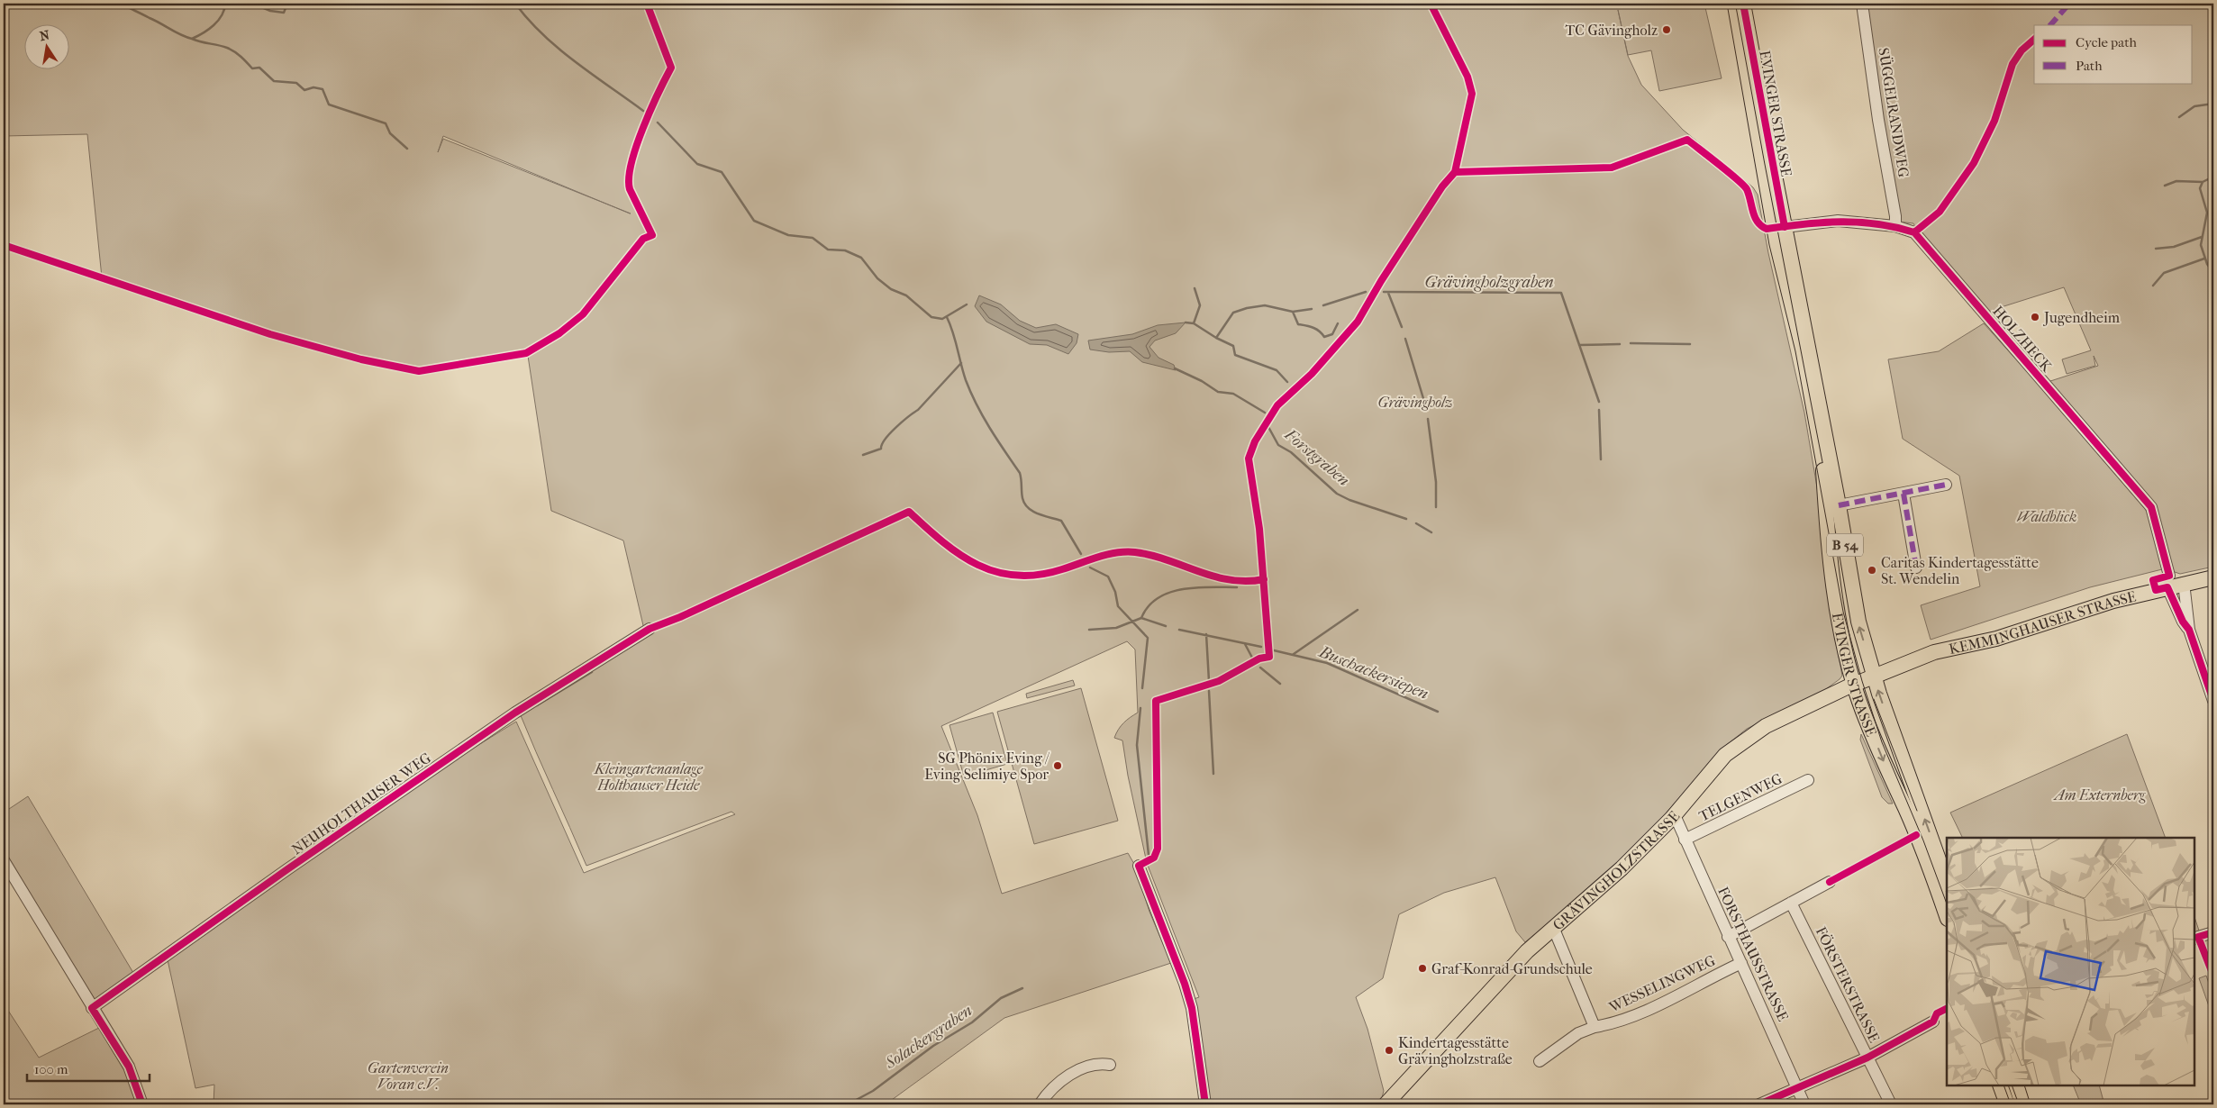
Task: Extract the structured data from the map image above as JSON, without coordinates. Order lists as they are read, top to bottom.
{
  "streets": {
    "main road": [
      "EVINGER STRASSE",
      "B 54",
      "KEMMINGHAUSER STRASSE",
      "GRÄVINGHOLZSTRASSE"
    ],
    "street": [
      "SÜGGELRANDWEG",
      "HOLZHECK",
      "TELGENWEG",
      "NEUHOLTHAUSER WEG",
      "FORSTHAUSSTRASSE",
      "WESSELINGWEG",
      "FÖRSTERSTRASSE"
    ]
  },
  "crossings": [
    ["SÜGGELRANDWEG", "HOLZHECK"],
    ["EVINGER STRASSE", "HOLZHECK"],
    ["EVINGER STRASSE", "KEMMINGHAUSER STRASSE"],
    ["EVINGER STRASSE", "GRÄVINGHOLZSTRASSE"],
    ["HOLZHECK", "KEMMINGHAUSER STRASSE"],
    ["KEMMINGHAUSER STRASSE", "GRÄVINGHOLZSTRASSE"],
    ["TELGENWEG", "FORSTHAUSSTRASSE"],
    ["GRÄVINGHOLZSTRASSE", "FORSTHAUSSTRASSE"],
    ["GRÄVINGHOLZSTRASSE", "WESSELINGWEG"],
    ["FORSTHAUSSTRASSE", "WESSELINGWEG"]
  ],
  "water": [
    "Grävingholzgraben",
    "Forstgraben",
    "Buschackersiepen",
    "Solackergraben"
  ],
  "parks": [
    "Grävingholz",
    "Waldblick",
    "Kleingartenanlage Holthauser Heide",
    "Am Externberg",
    "Gartenverein Voran e.V."
  ],
  "places": [
    "TC Gävingholz",
    "Jugendheim",
    "Caritas Kindertagesstätte St. Wendelin",
    "SG Phönix Eving / Eving Selimiye Spor",
    "Graf-Konrad-Grundschule",
    "Kindertagesstätte Grävingholzstraße"
  ],
  "legend": ["Cycle path", "Path"],
  "scale_bar": "100 m",
  "north": "top"
}
